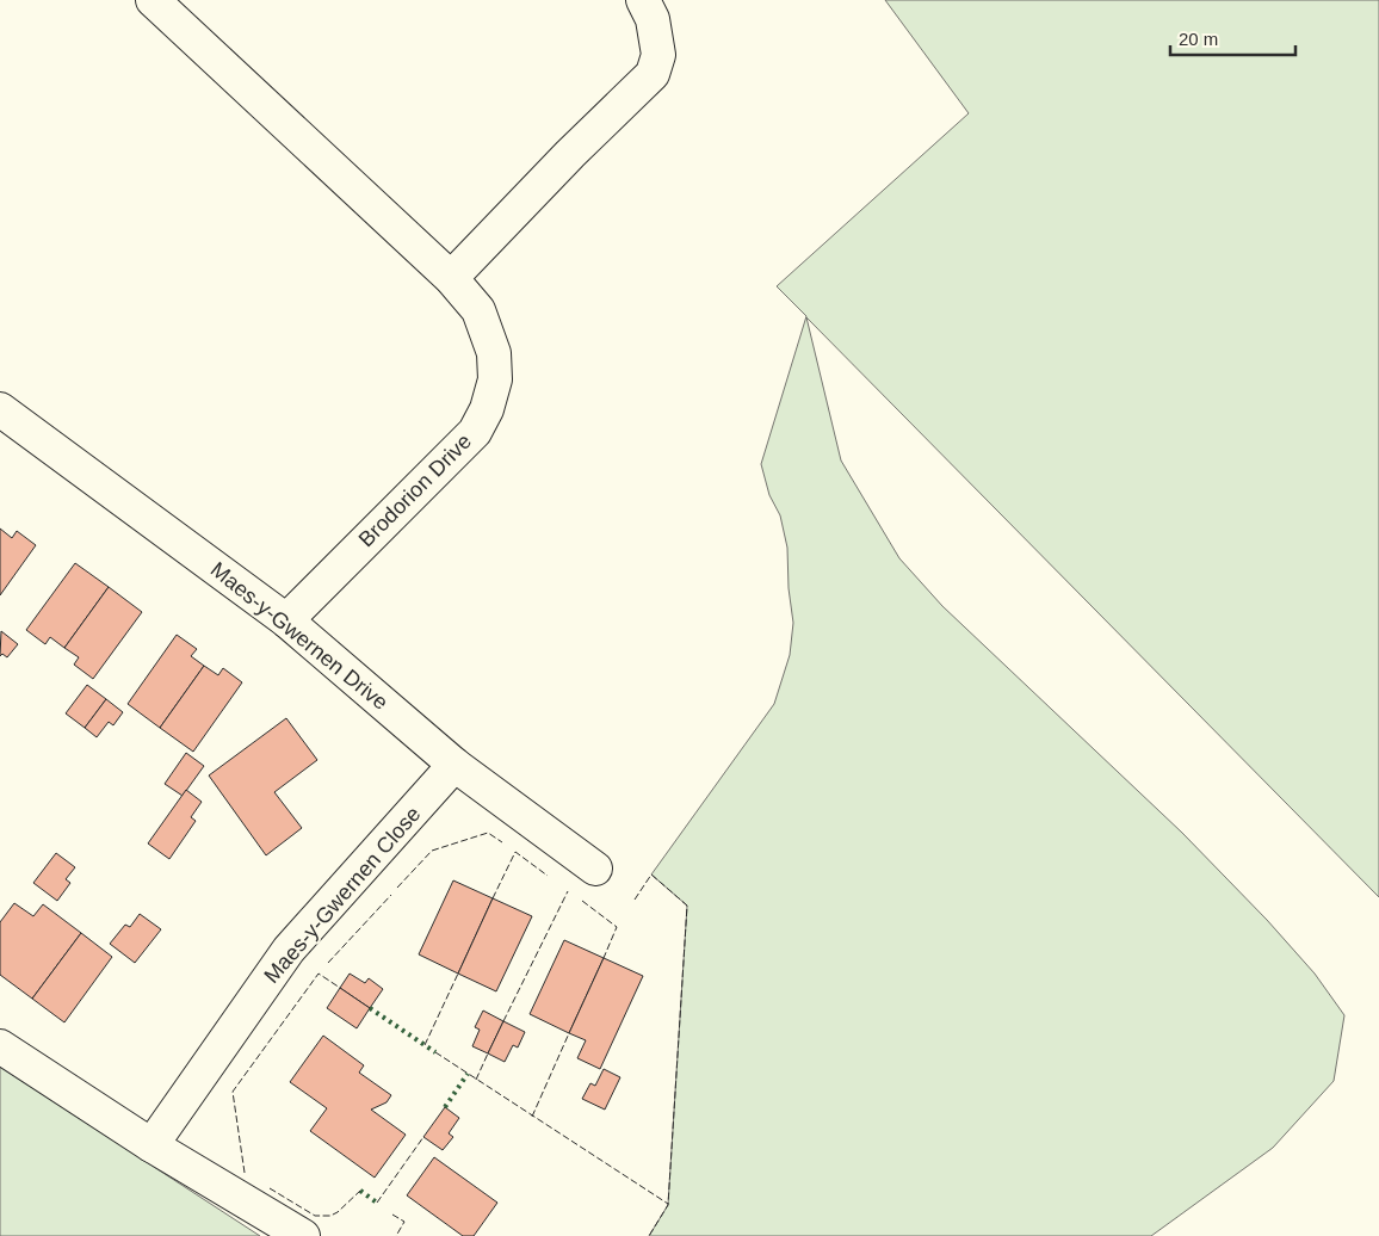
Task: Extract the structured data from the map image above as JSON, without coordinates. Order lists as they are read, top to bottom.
{
  "streets": {
    "street": ["Brodorion Drive", "Maes-y-Gwernen Drive", "Maes-y-Gwernen Close"]
  },
  "crossings": [
    ["Brodorion Drive", "Maes-y-Gwernen Drive"],
    ["Maes-y-Gwernen Drive", "Maes-y-Gwernen Close"]
  ],
  "scale_bar": "20 m"
}
